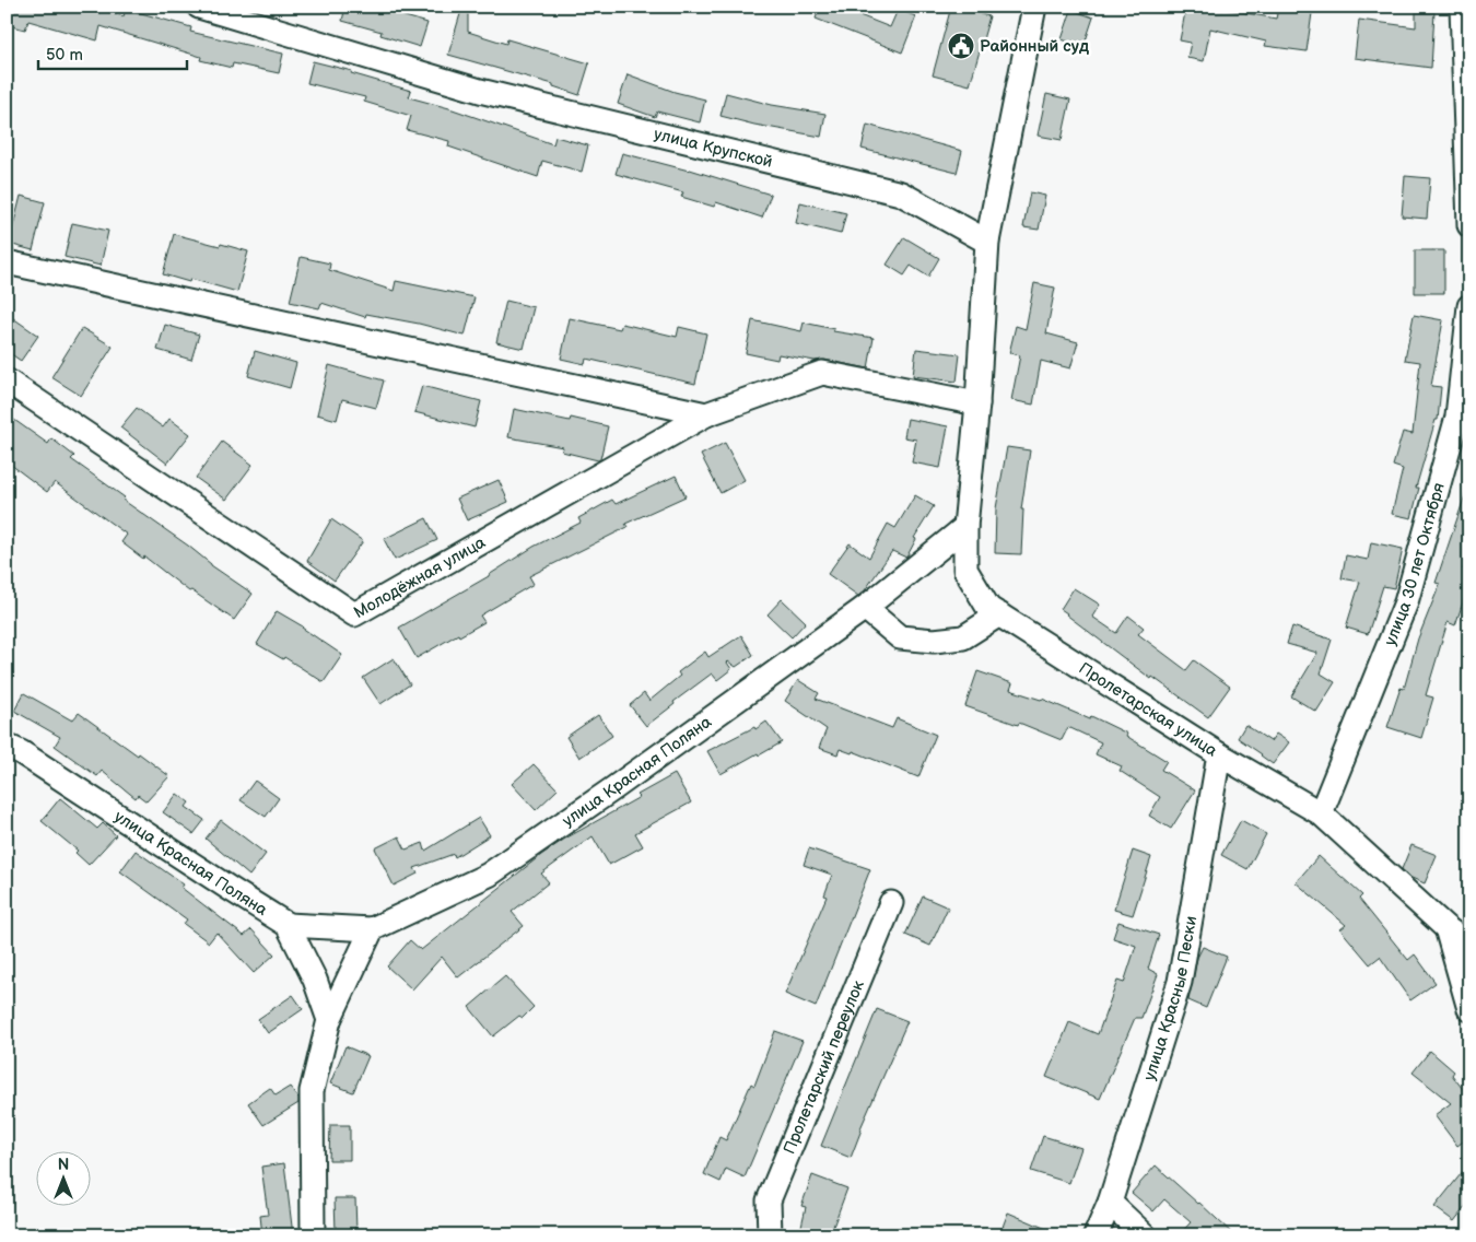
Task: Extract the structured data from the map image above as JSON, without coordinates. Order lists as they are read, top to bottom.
{
  "streets": {
    "street": [
      "улица Крупской",
      "улица 30 лет Октября",
      "Молодёжная улица",
      "Пролетарская улица",
      "улица Красная Поляна",
      "улица Красные Пески",
      "Пролетарский переулок"
    ]
  },
  "crossings": [
    ["улица Крупской", "Пролетарская улица"],
    ["улица 30 лет Октября", "Пролетарская улица"],
    ["Молодёжная улица", "Пролетарская улица"],
    ["Пролетарская улица", "улица Красная Поляна"],
    ["Пролетарская улица", "улица Красные Пески"]
  ],
  "places": {
    "public building": ["Районный суд"]
  },
  "scale_bar": "50 m",
  "north": "top"
}
